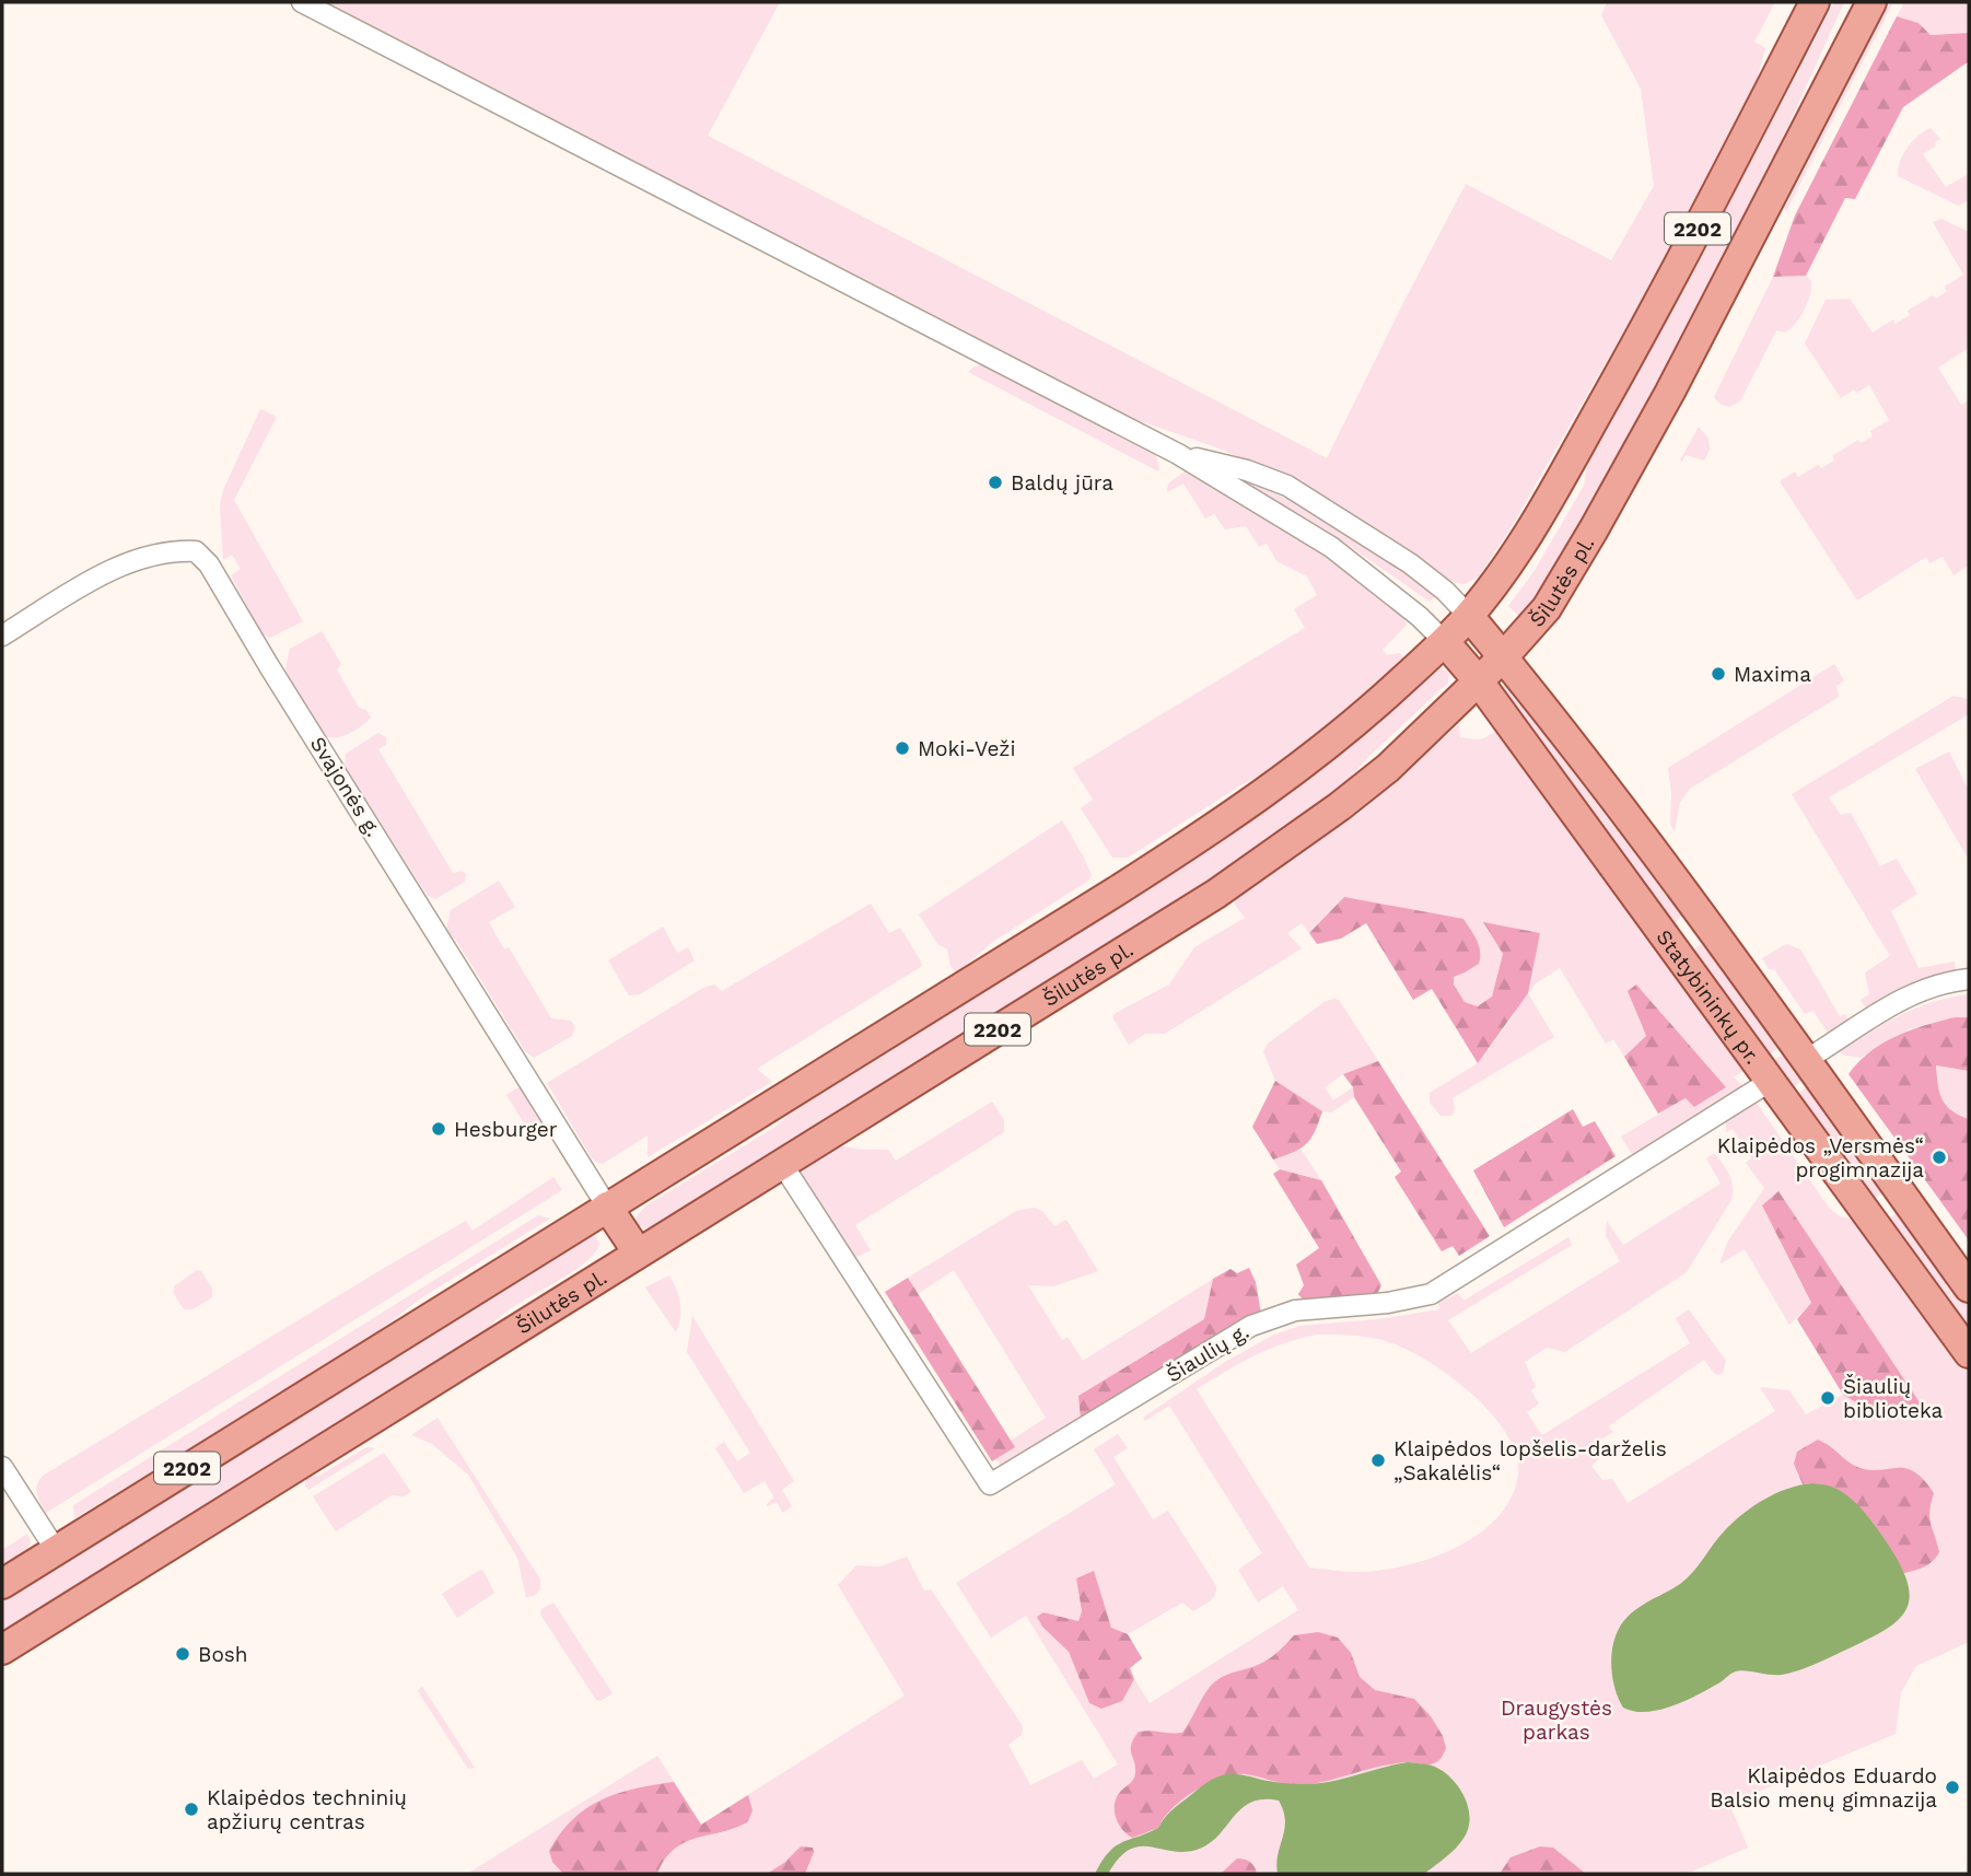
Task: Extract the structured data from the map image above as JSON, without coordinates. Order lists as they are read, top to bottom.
{
  "streets": {
    "main road": ["2202", "Šilutės pl.", "Statybininkų pr."],
    "street": ["Svajonės g.", "Šiaulių g."]
  },
  "crossings": [
    ["2202", "Svajonės g."],
    ["2202", "Statybininkų pr."],
    ["Šilutės pl.", "Statybininkų pr."],
    ["Šilutės pl.", "Šiaulių g."],
    ["Statybininkų pr.", "Šiaulių g."]
  ],
  "parks": ["Draugystės parkas"],
  "places": [
    "Baldų jūra",
    "Maxima",
    "Moki-Veži",
    "Hesburger",
    "Klaipėdos „Versmės“ progimnazija",
    "Šiaulių biblioteka",
    "Klaipėdos lopšelis-darželis „Sakalėlis“",
    "Bosh",
    "Klaipėdos Eduardo Balsio menų gimnazija",
    "Klaipėdos techninių apžiurų centras"
  ]
}
